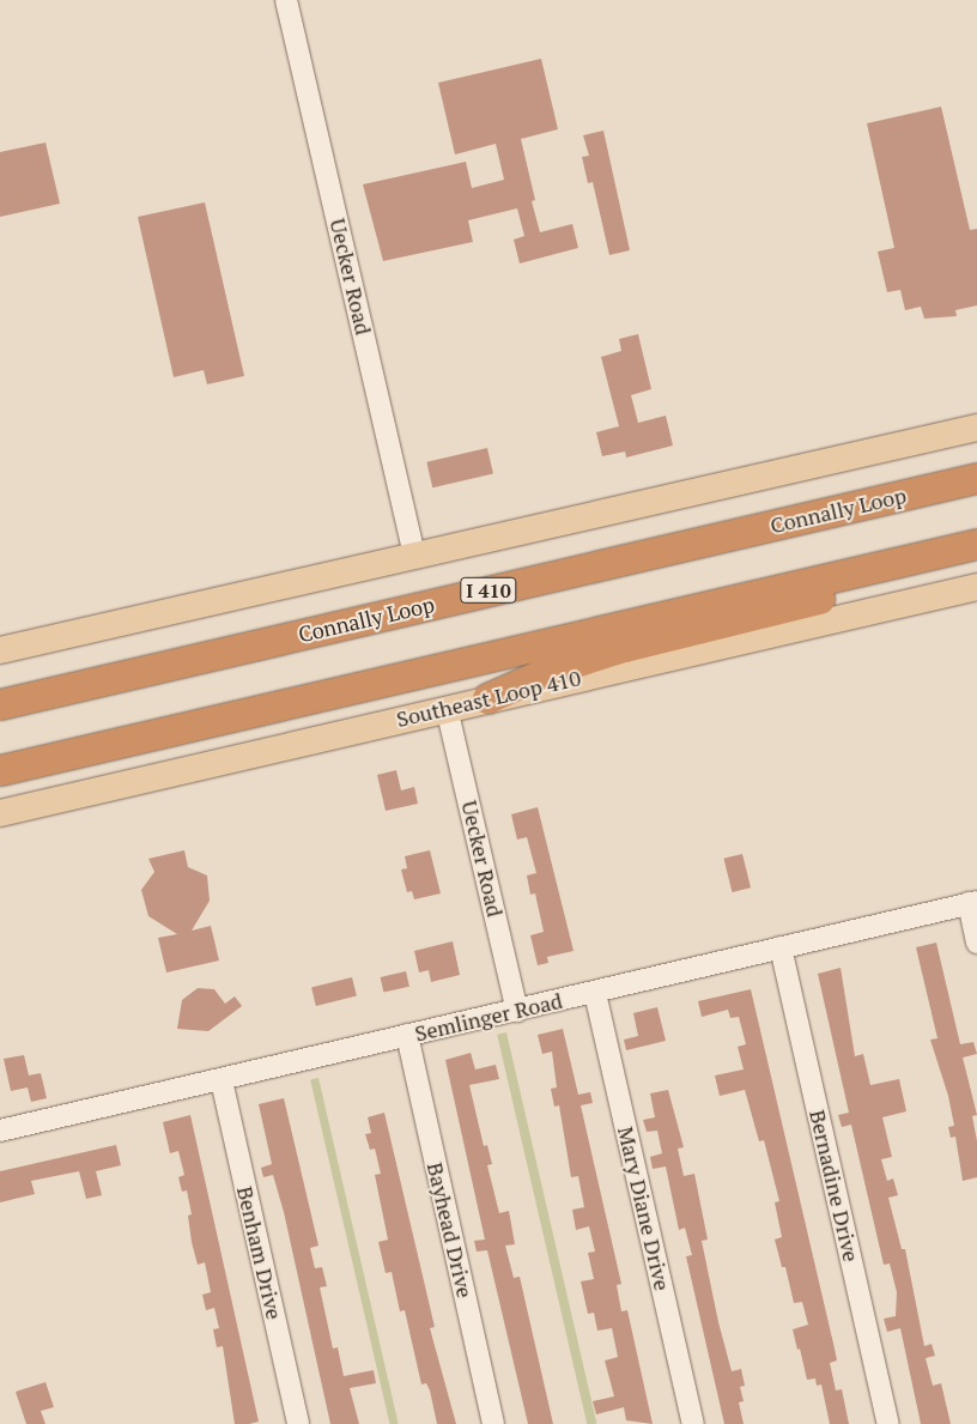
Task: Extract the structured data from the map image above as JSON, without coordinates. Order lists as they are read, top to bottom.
{
  "streets": {
    "highway": ["Connally Loop", "I 410"],
    "main road": ["Southeast Loop 410"],
    "street": [
      "Uecker Road",
      "Semlinger Road",
      "Bernadine Drive",
      "Mary Diane Drive",
      "Bayhead Drive",
      "Benham Drive"
    ]
  },
  "crossings": [
    ["Uecker Road", "Southeast Loop 410"],
    ["Uecker Road", "Semlinger Road"],
    ["Semlinger Road", "Bernadine Drive"],
    ["Semlinger Road", "Mary Diane Drive"],
    ["Semlinger Road", "Bayhead Drive"],
    ["Semlinger Road", "Benham Drive"]
  ]
}
